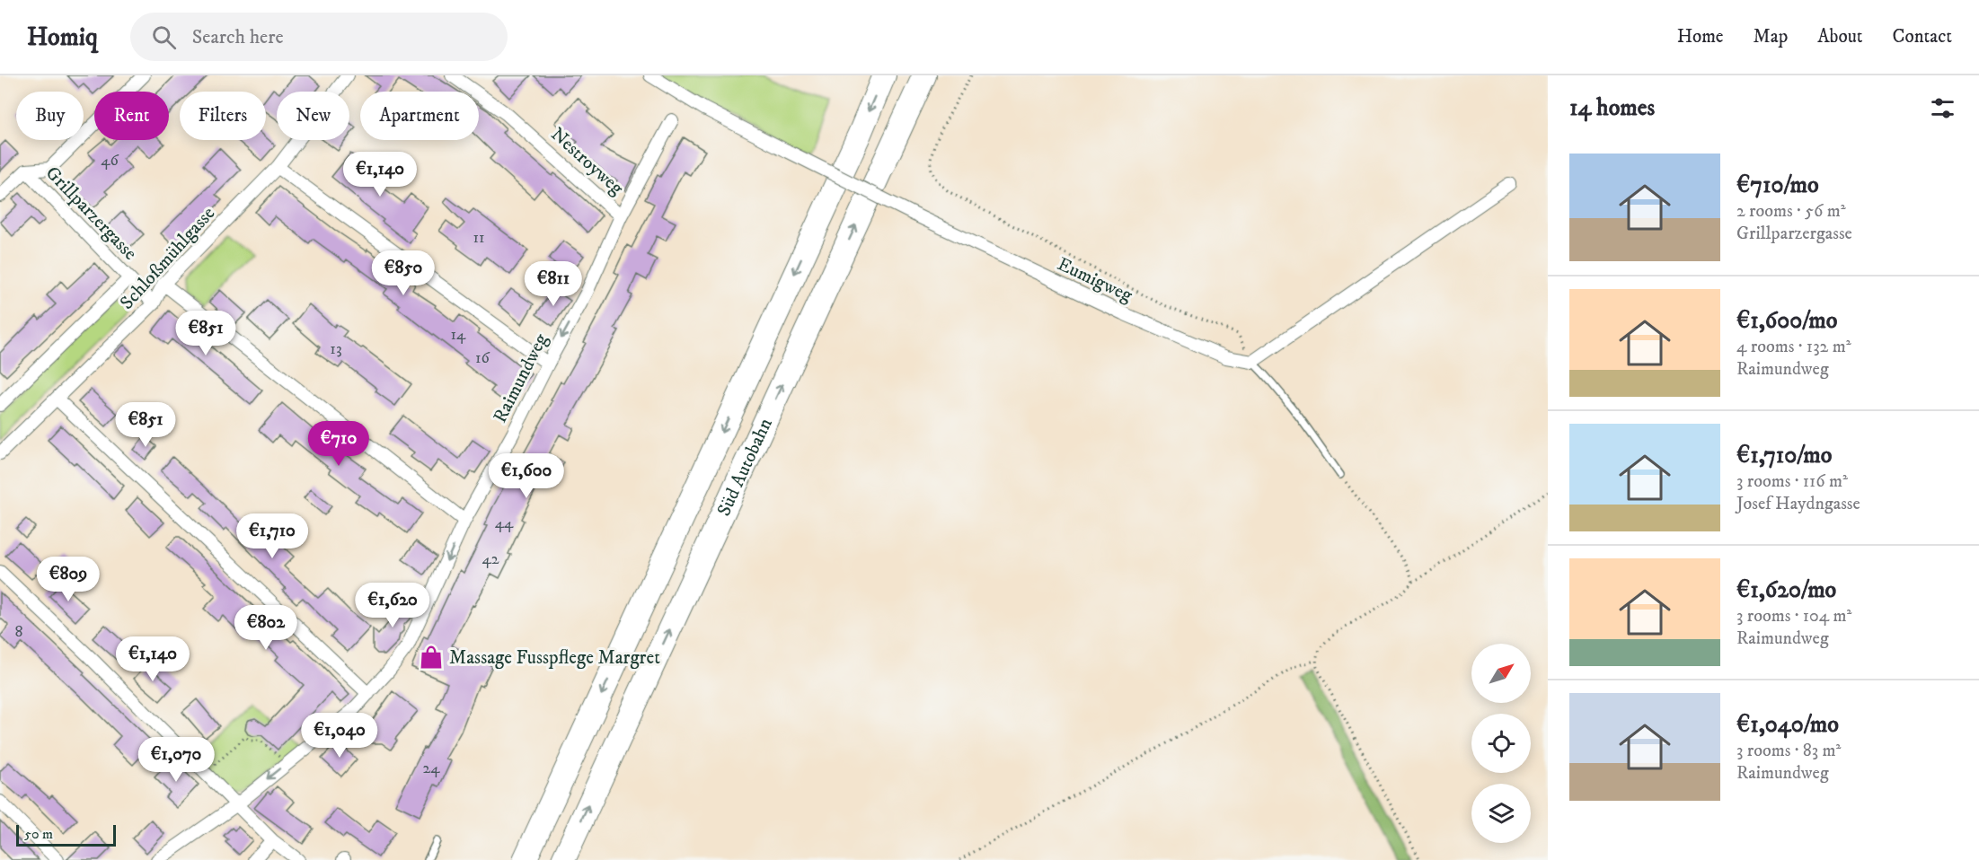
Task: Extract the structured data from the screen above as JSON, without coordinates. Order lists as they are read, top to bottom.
{
  "streets": {
    "highway": ["Süd Autobahn"],
    "street": [
      "Nestroyweg",
      "Grillparzergasse",
      "Schloßmühlgasse",
      "Eumigweg",
      "Raimundweg"
    ]
  },
  "crossings": [
    ["Nestroyweg", "Raimundweg"],
    ["Grillparzergasse", "Schloßmühlgasse"]
  ],
  "one_way": ["Raimundweg"],
  "places": {
    "shop": ["Massage Fusspflege Margret"]
  },
  "house_numbers": [
    "46",
    "11",
    "14",
    "13",
    "16",
    "44",
    "42",
    "8",
    "24"
  ],
  "scale_bar": "50 m",
  "north": "top right",
  "page": {
    "header": "Homiq",
    "search": "Search here",
    "nav": [
      "Home",
      "Map",
      "About",
      "Contact"
    ],
    "heading": "14 homes",
    "chip": [
      "Buy",
      "Rent",
      "Filters",
      "New",
      "Apartment"
    ],
    "list": [
      {
        "name": "€710/mo",
        "note": "2 rooms · 56 m² · Grillparzergasse"
      },
      {
        "name": "€1,600/mo",
        "note": "4 rooms · 132 m² · Raimundweg"
      },
      {
        "name": "€1,710/mo",
        "note": "3 rooms · 116 m² · Josef Haydngasse"
      },
      {
        "name": "€1,620/mo",
        "note": "3 rooms · 104 m² · Raimundweg"
      },
      {
        "name": "€1,040/mo",
        "note": "3 rooms · 83 m² · Raimundweg"
      }
    ],
    "price": [
      "€1,140",
      "€850",
      "€811",
      "€851",
      "€851",
      "€710",
      "€1,600",
      "€1,710",
      "€809",
      "€1,620",
      "€802",
      "€1,140",
      "€1,040",
      "€1,070"
    ],
    "scale": "50 m"
  }
}
